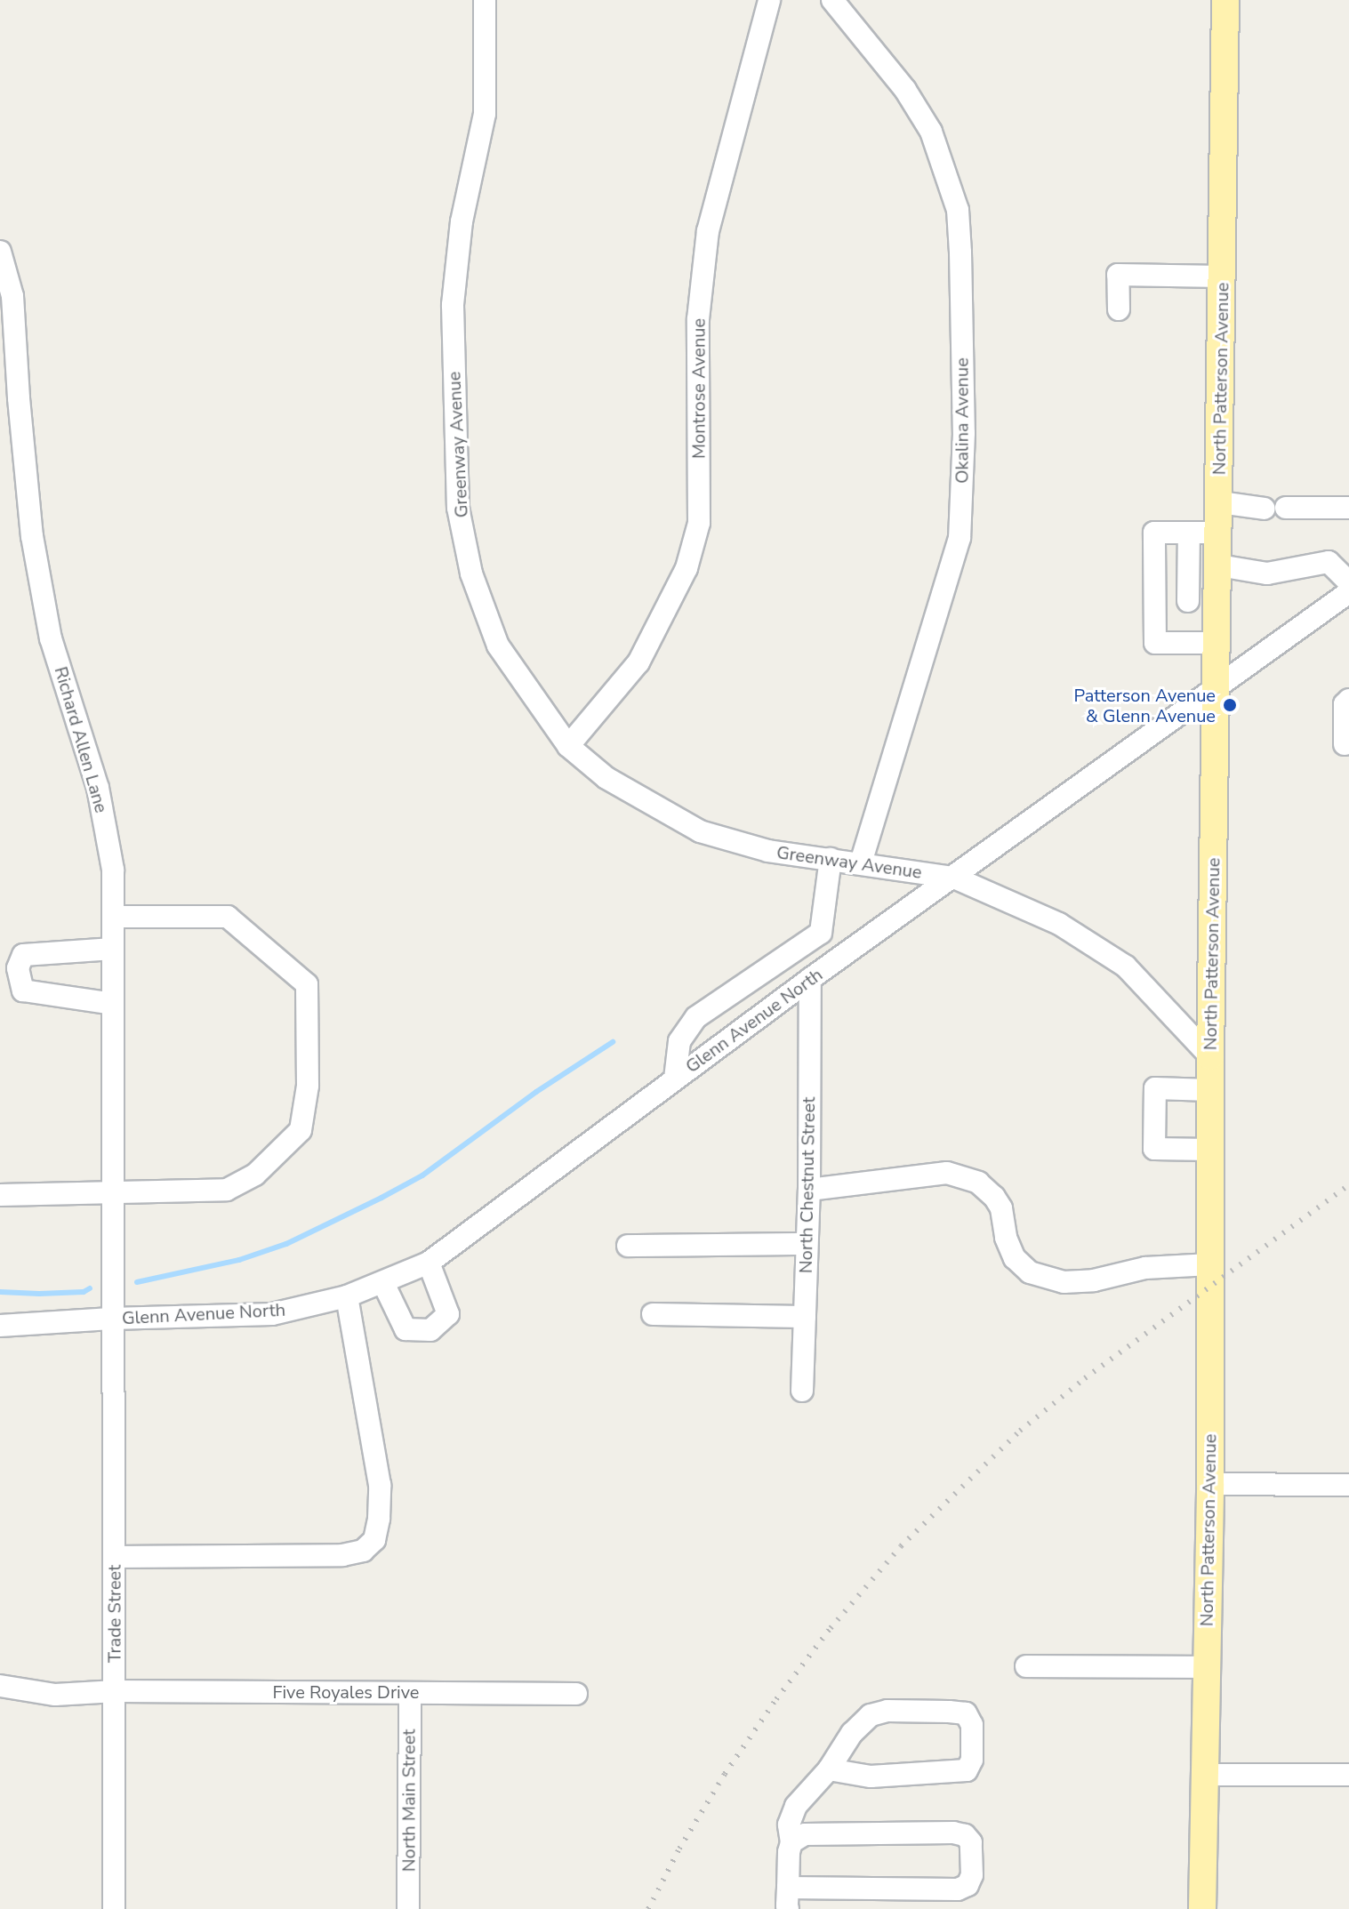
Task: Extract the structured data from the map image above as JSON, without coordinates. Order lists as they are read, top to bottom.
{
  "streets": {
    "main road": ["North Patterson Avenue"],
    "street": [
      "Montrose Avenue",
      "Okalina Avenue",
      "Greenway Avenue",
      "Richard Allen Lane",
      "Glenn Avenue North",
      "North Chestnut Street",
      "Trade Street",
      "Five Royales Drive",
      "North Main Street"
    ]
  },
  "crossings": [
    ["North Patterson Avenue", "Greenway Avenue"],
    ["North Patterson Avenue", "Glenn Avenue North"],
    ["Montrose Avenue", "Greenway Avenue"],
    ["Okalina Avenue", "Greenway Avenue"],
    ["Greenway Avenue", "Glenn Avenue North"],
    ["Richard Allen Lane", "Glenn Avenue North"],
    ["Richard Allen Lane", "Trade Street"],
    ["Glenn Avenue North", "North Chestnut Street"],
    ["Glenn Avenue North", "Trade Street"],
    ["Trade Street", "Five Royales Drive"],
    ["Five Royales Drive", "North Main Street"]
  ],
  "places": ["Patterson Avenue & Glenn Avenue"]
}
